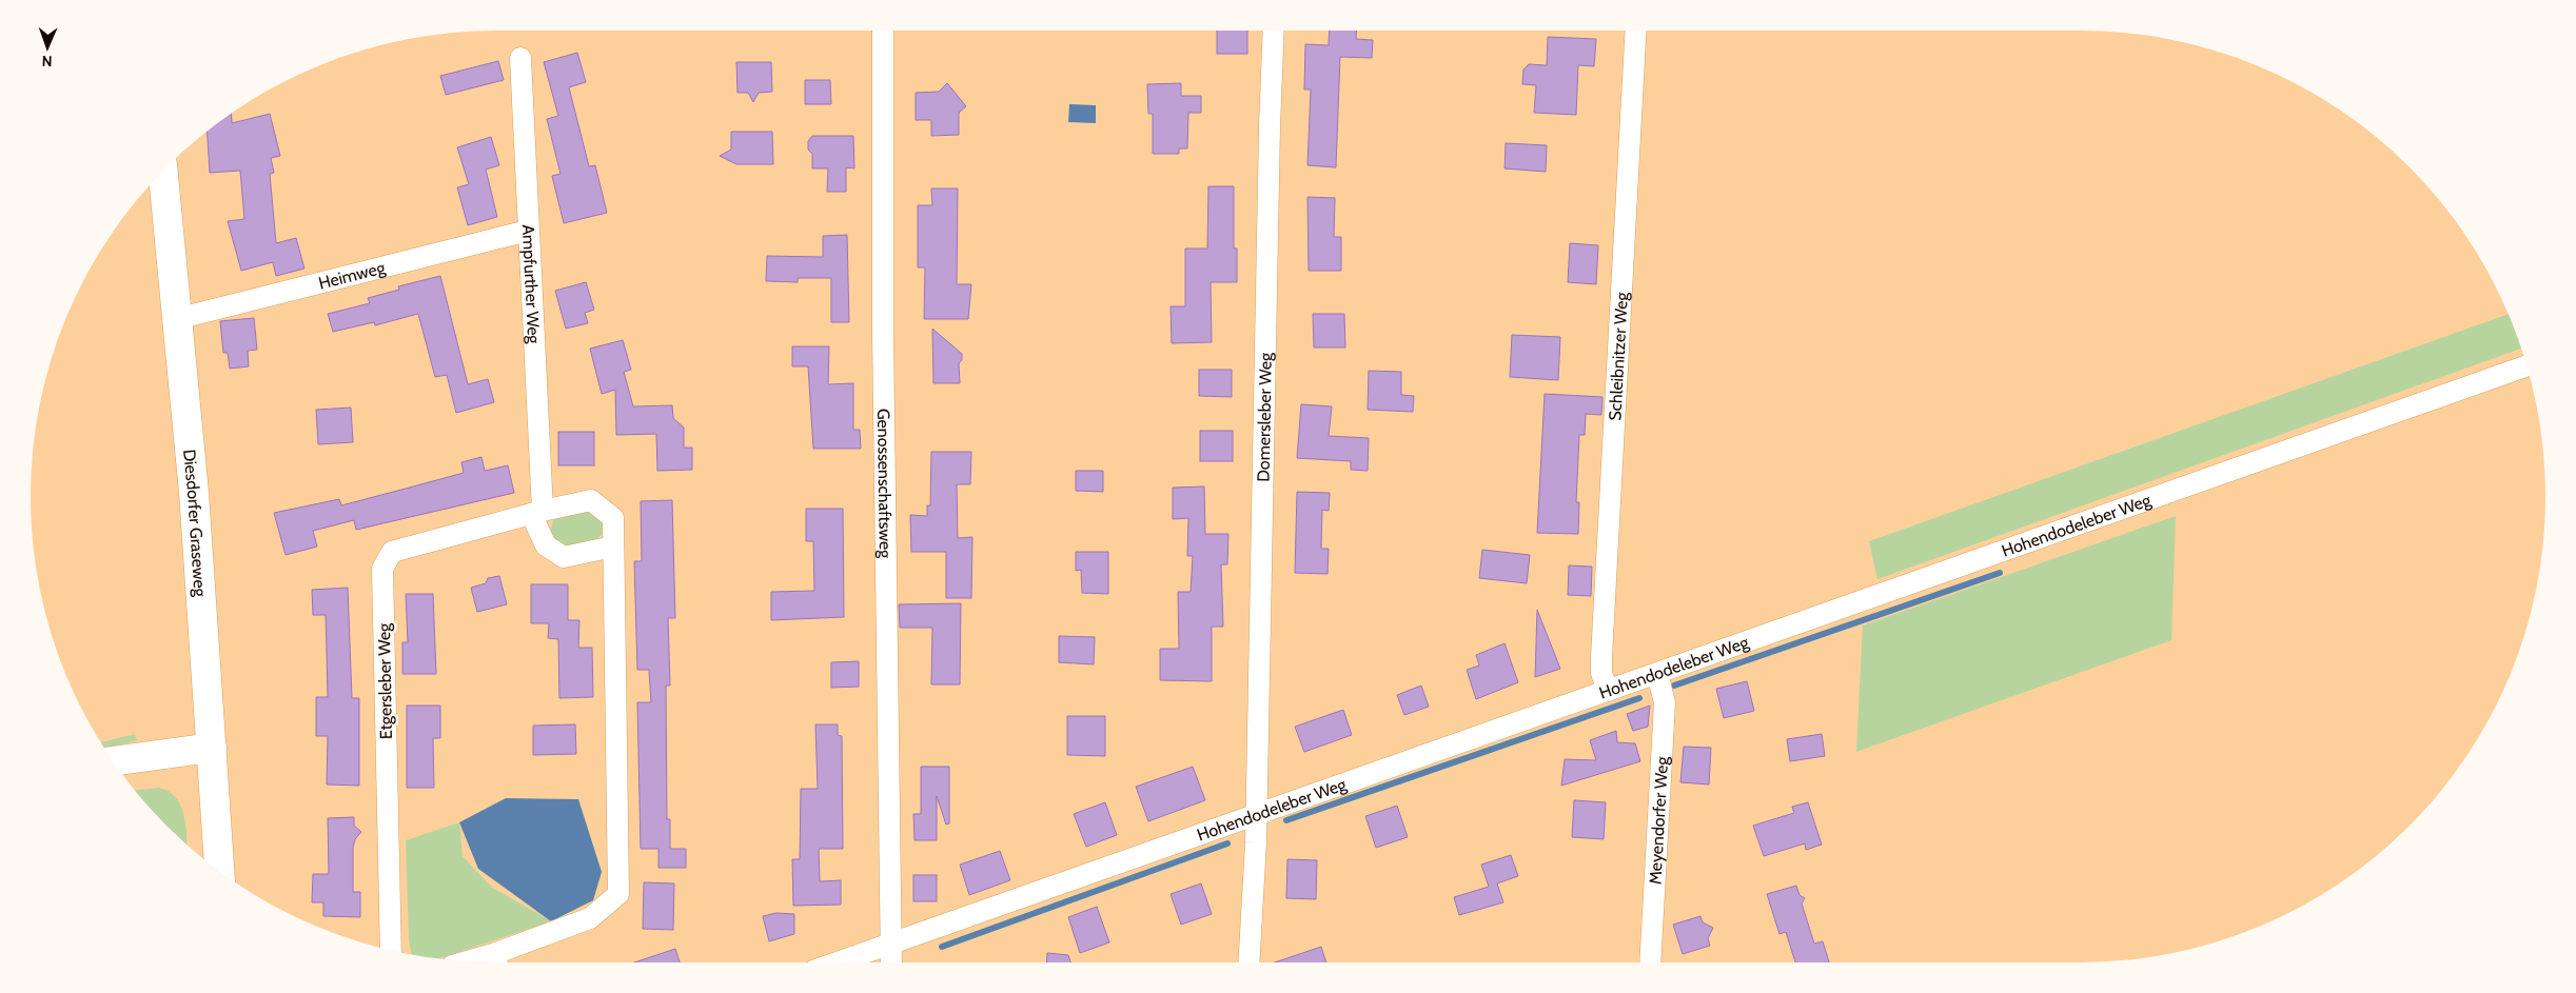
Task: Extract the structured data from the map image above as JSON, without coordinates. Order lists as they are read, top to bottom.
{
  "streets": {
    "main road": ["Diesdorfer Graseweg"],
    "street": [
      "Heimweg",
      "Ampfurther Weg",
      "Schleibnitzer Weg",
      "Domersleber Weg",
      "Genossenschaftsweg",
      "Hohendodeleber Weg",
      "Etgersleber Weg",
      "Meyendorfer Weg"
    ]
  },
  "crossings": [
    ["Heimweg", "Ampfurther Weg"],
    ["Heimweg", "Diesdorfer Graseweg"],
    ["Ampfurther Weg", "Etgersleber Weg"],
    ["Schleibnitzer Weg", "Hohendodeleber Weg"],
    ["Domersleber Weg", "Hohendodeleber Weg"],
    ["Genossenschaftsweg", "Hohendodeleber Weg"],
    ["Hohendodeleber Weg", "Meyendorfer Weg"]
  ],
  "north": "bottom"
}
